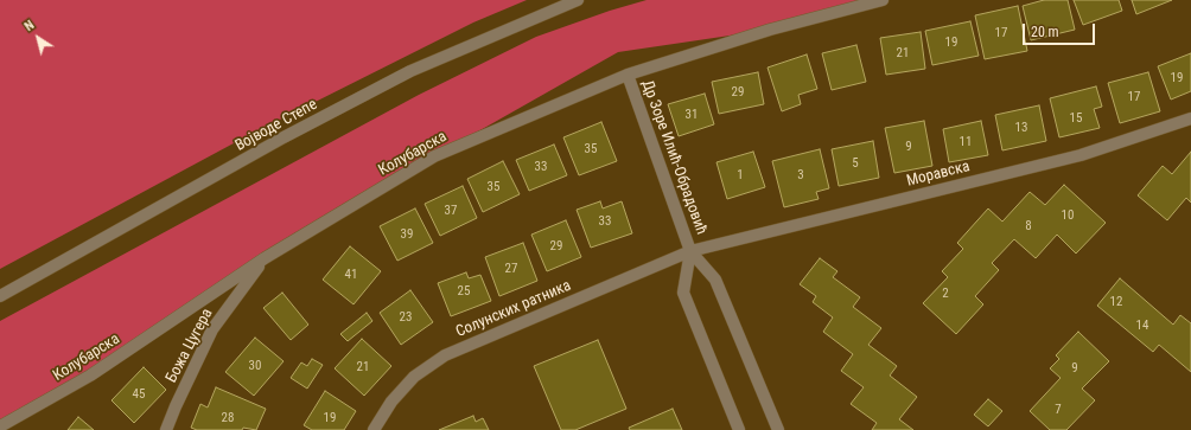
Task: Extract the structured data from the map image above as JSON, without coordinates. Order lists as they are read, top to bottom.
{
  "streets": {
    "street": [
      "Војводе Степе",
      "Колубарска",
      "Др Зоре Илић-Обрадовић",
      "Моравска",
      "Солунских ратника",
      "Божа Цугера"
    ]
  },
  "crossings": [
    ["Колубарска", "Др Зоре Илић-Обрадовић"],
    ["Колубарска", "Божа Цугера"],
    ["Др Зоре Илић-Обрадовић", "Моравска"],
    ["Др Зоре Илић-Обрадовић", "Солунских ратника"],
    ["Моравска", "Солунских ратника"]
  ],
  "house_numbers": [
    "17",
    "19",
    "21",
    "19",
    "29",
    "17",
    "31",
    "15",
    "13",
    "11",
    "9",
    "35",
    "5",
    "33",
    "1",
    "3",
    "35",
    "37",
    "10",
    "33",
    "8",
    "39",
    "29",
    "27",
    "41",
    "25",
    "2",
    "12",
    "23",
    "14",
    "30",
    "21",
    "9",
    "45",
    "7",
    "28",
    "19"
  ],
  "scale_bar": "20 m",
  "north": "top left"
}
